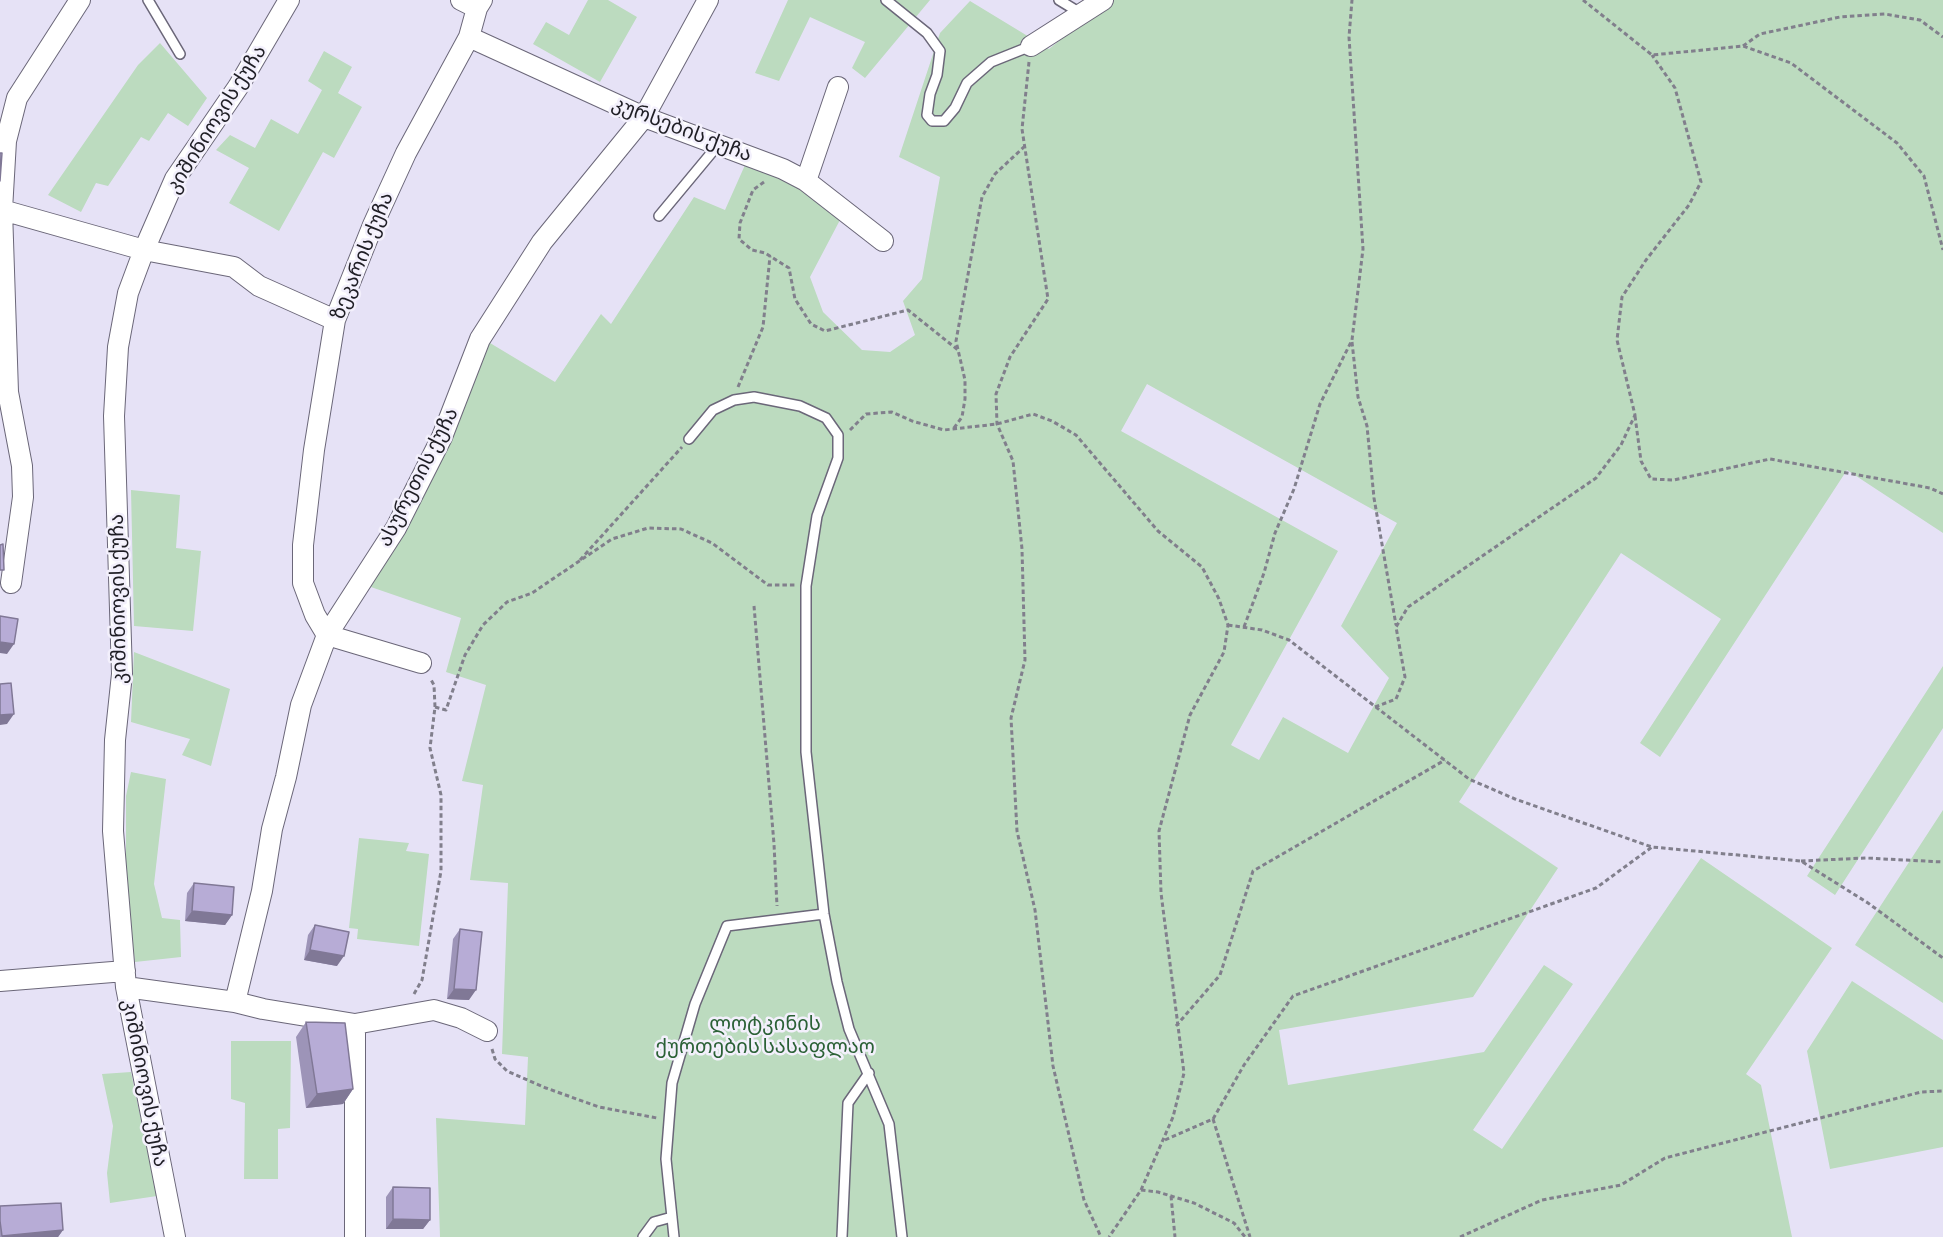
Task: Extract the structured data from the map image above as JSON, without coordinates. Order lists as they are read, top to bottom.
{
  "streets": {
    "street": [
      "კიშინიოვის ქუჩა",
      "კურსების ქუჩა",
      "ზეკარის ქუჩა",
      "ასურეთის ქუჩა"
    ]
  },
  "crossings": [
    ["კურსების ქუჩა", "ზეკარის ქუჩა"],
    ["კურსების ქუჩა", "ასურეთის ქუჩა"],
    ["ზეკარის ქუჩა", "ასურეთის ქუჩა"]
  ],
  "parks": ["ლოტკინის ქურთების სასაფლაო"]
}
